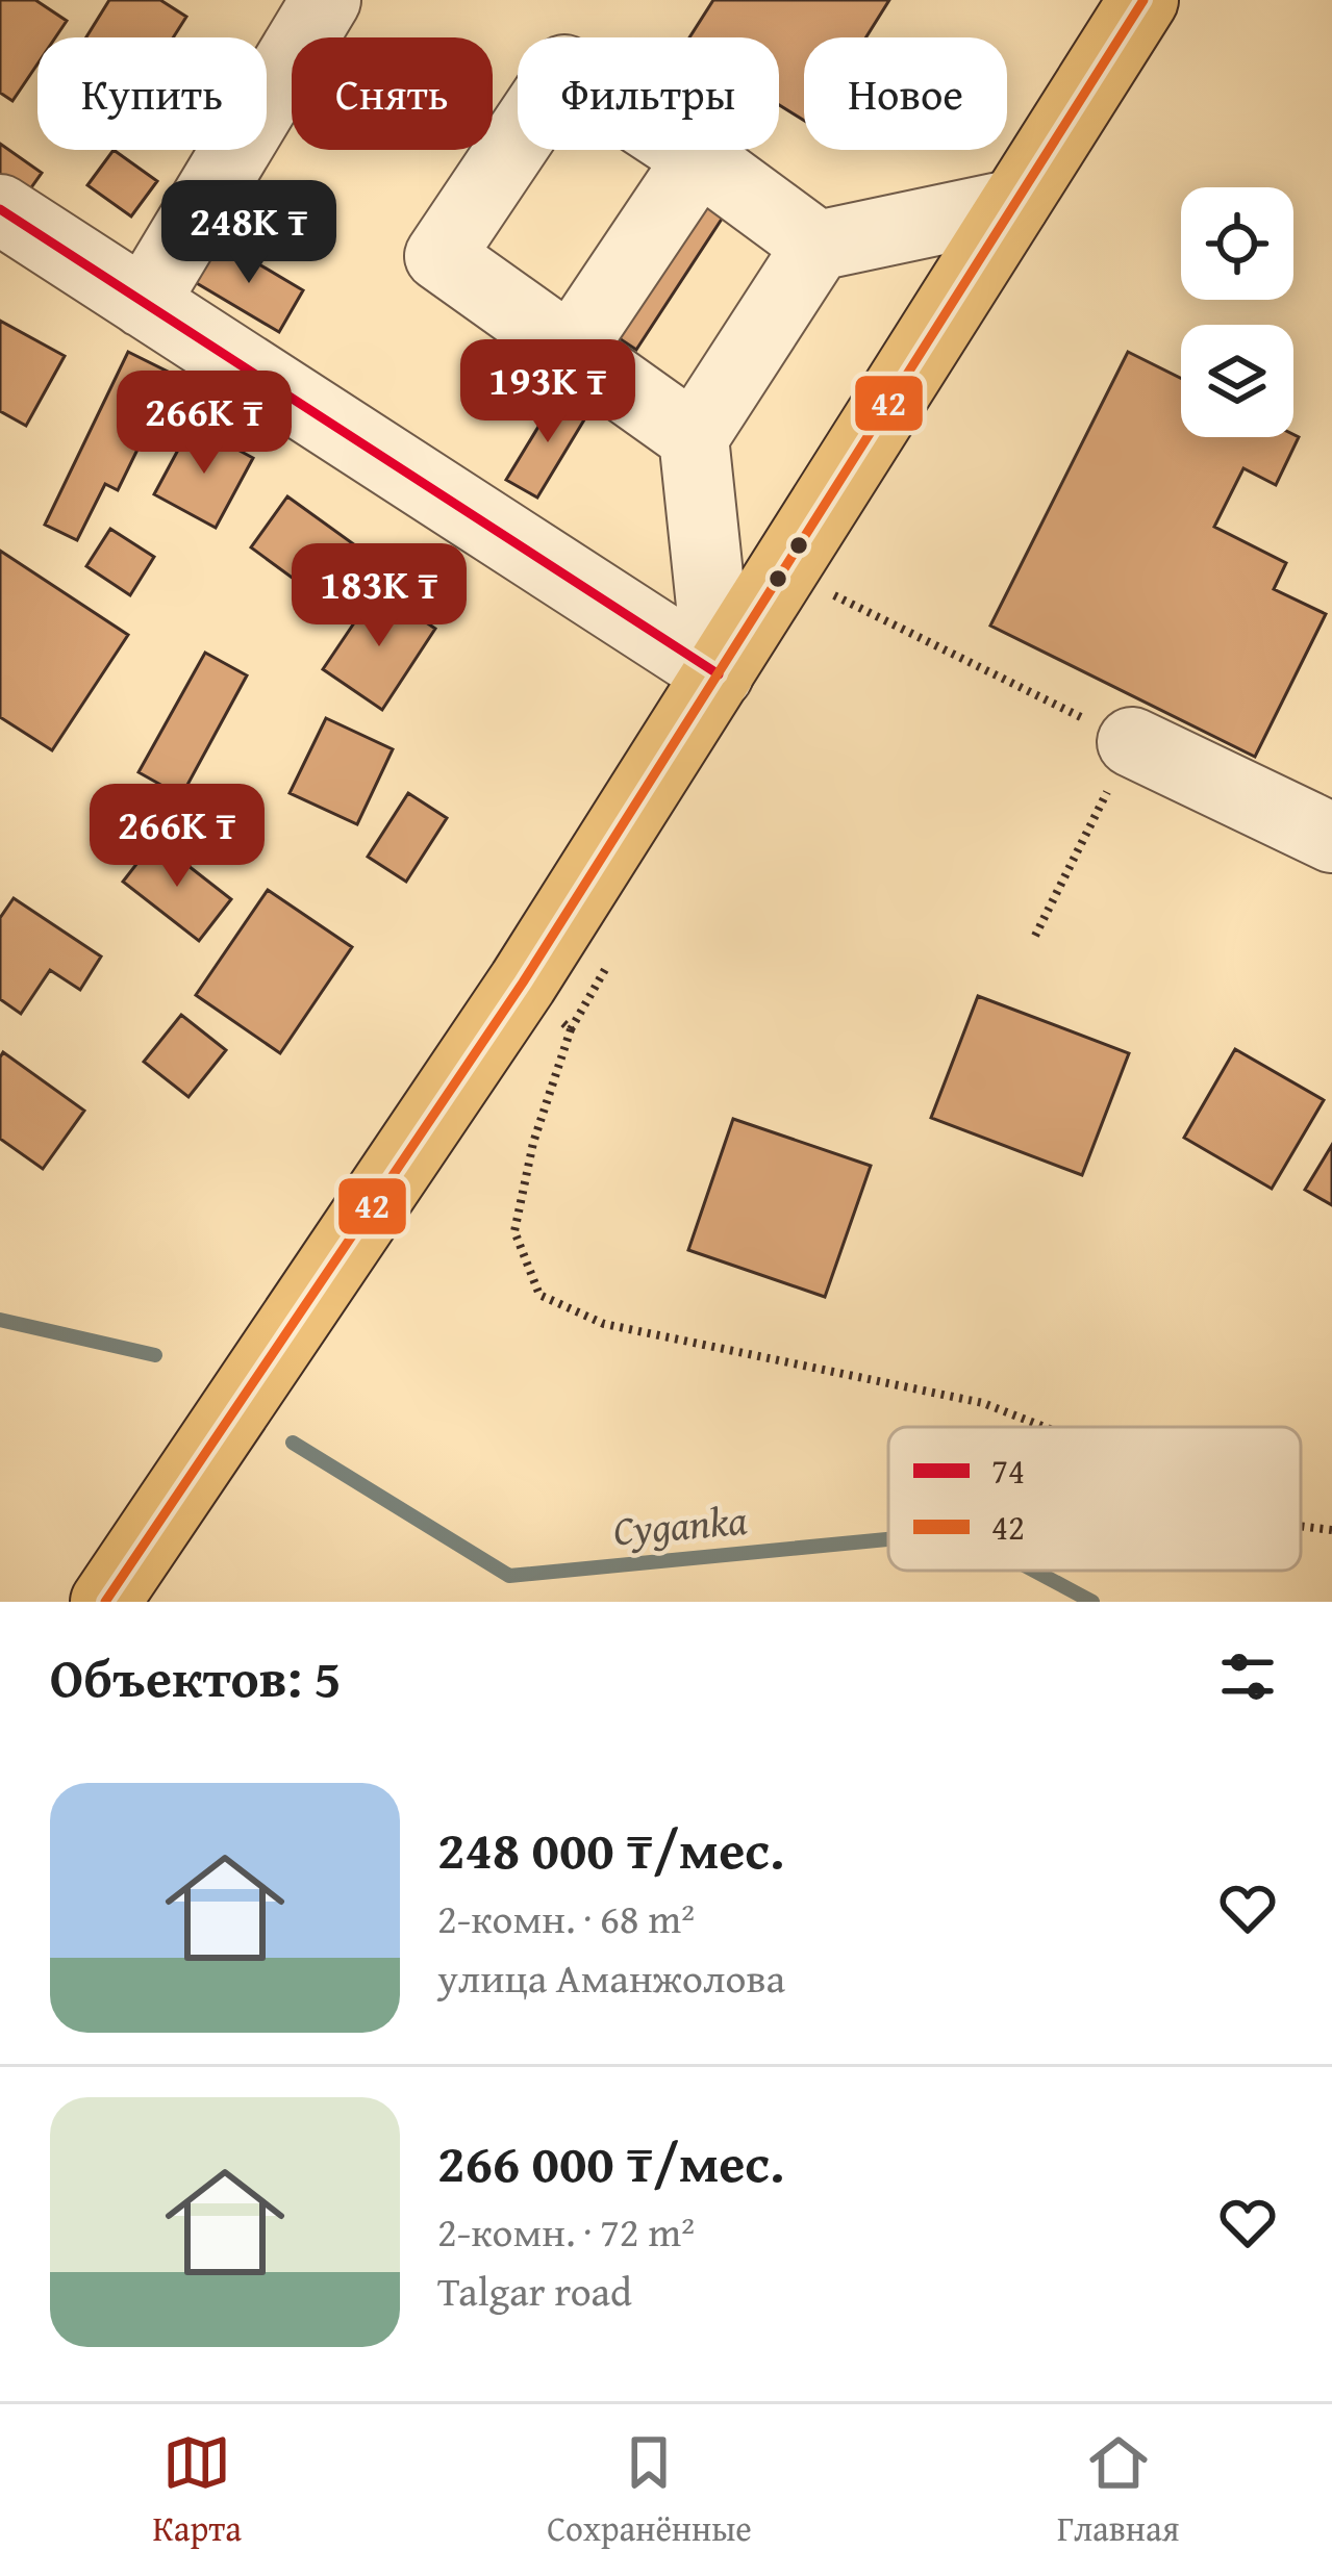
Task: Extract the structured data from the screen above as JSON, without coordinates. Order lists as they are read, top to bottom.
{
  "water": ["Cyganka"],
  "lines": ["transit line 42", "transit line 74"],
  "legend": ["74", "42"],
  "page": {
    "chip": [
      "Купить",
      "Снять",
      "Фильтры",
      "Новое"
    ],
    "price": [
      "248K ₸",
      "193K ₸",
      "266K ₸",
      "183K ₸",
      "266K ₸"
    ],
    "heading": "Объектов: 5",
    "list": [
      {
        "name": "248 000 ₸/мес.",
        "note": "2-комн. · 68 m² · улица Аманжолова"
      },
      {
        "name": "266 000 ₸/мес.",
        "note": "2-комн. · 72 m² · Talgar road"
      }
    ],
    "tabs": ["Карта", "Сохранённые", "Главная"]
  }
}
